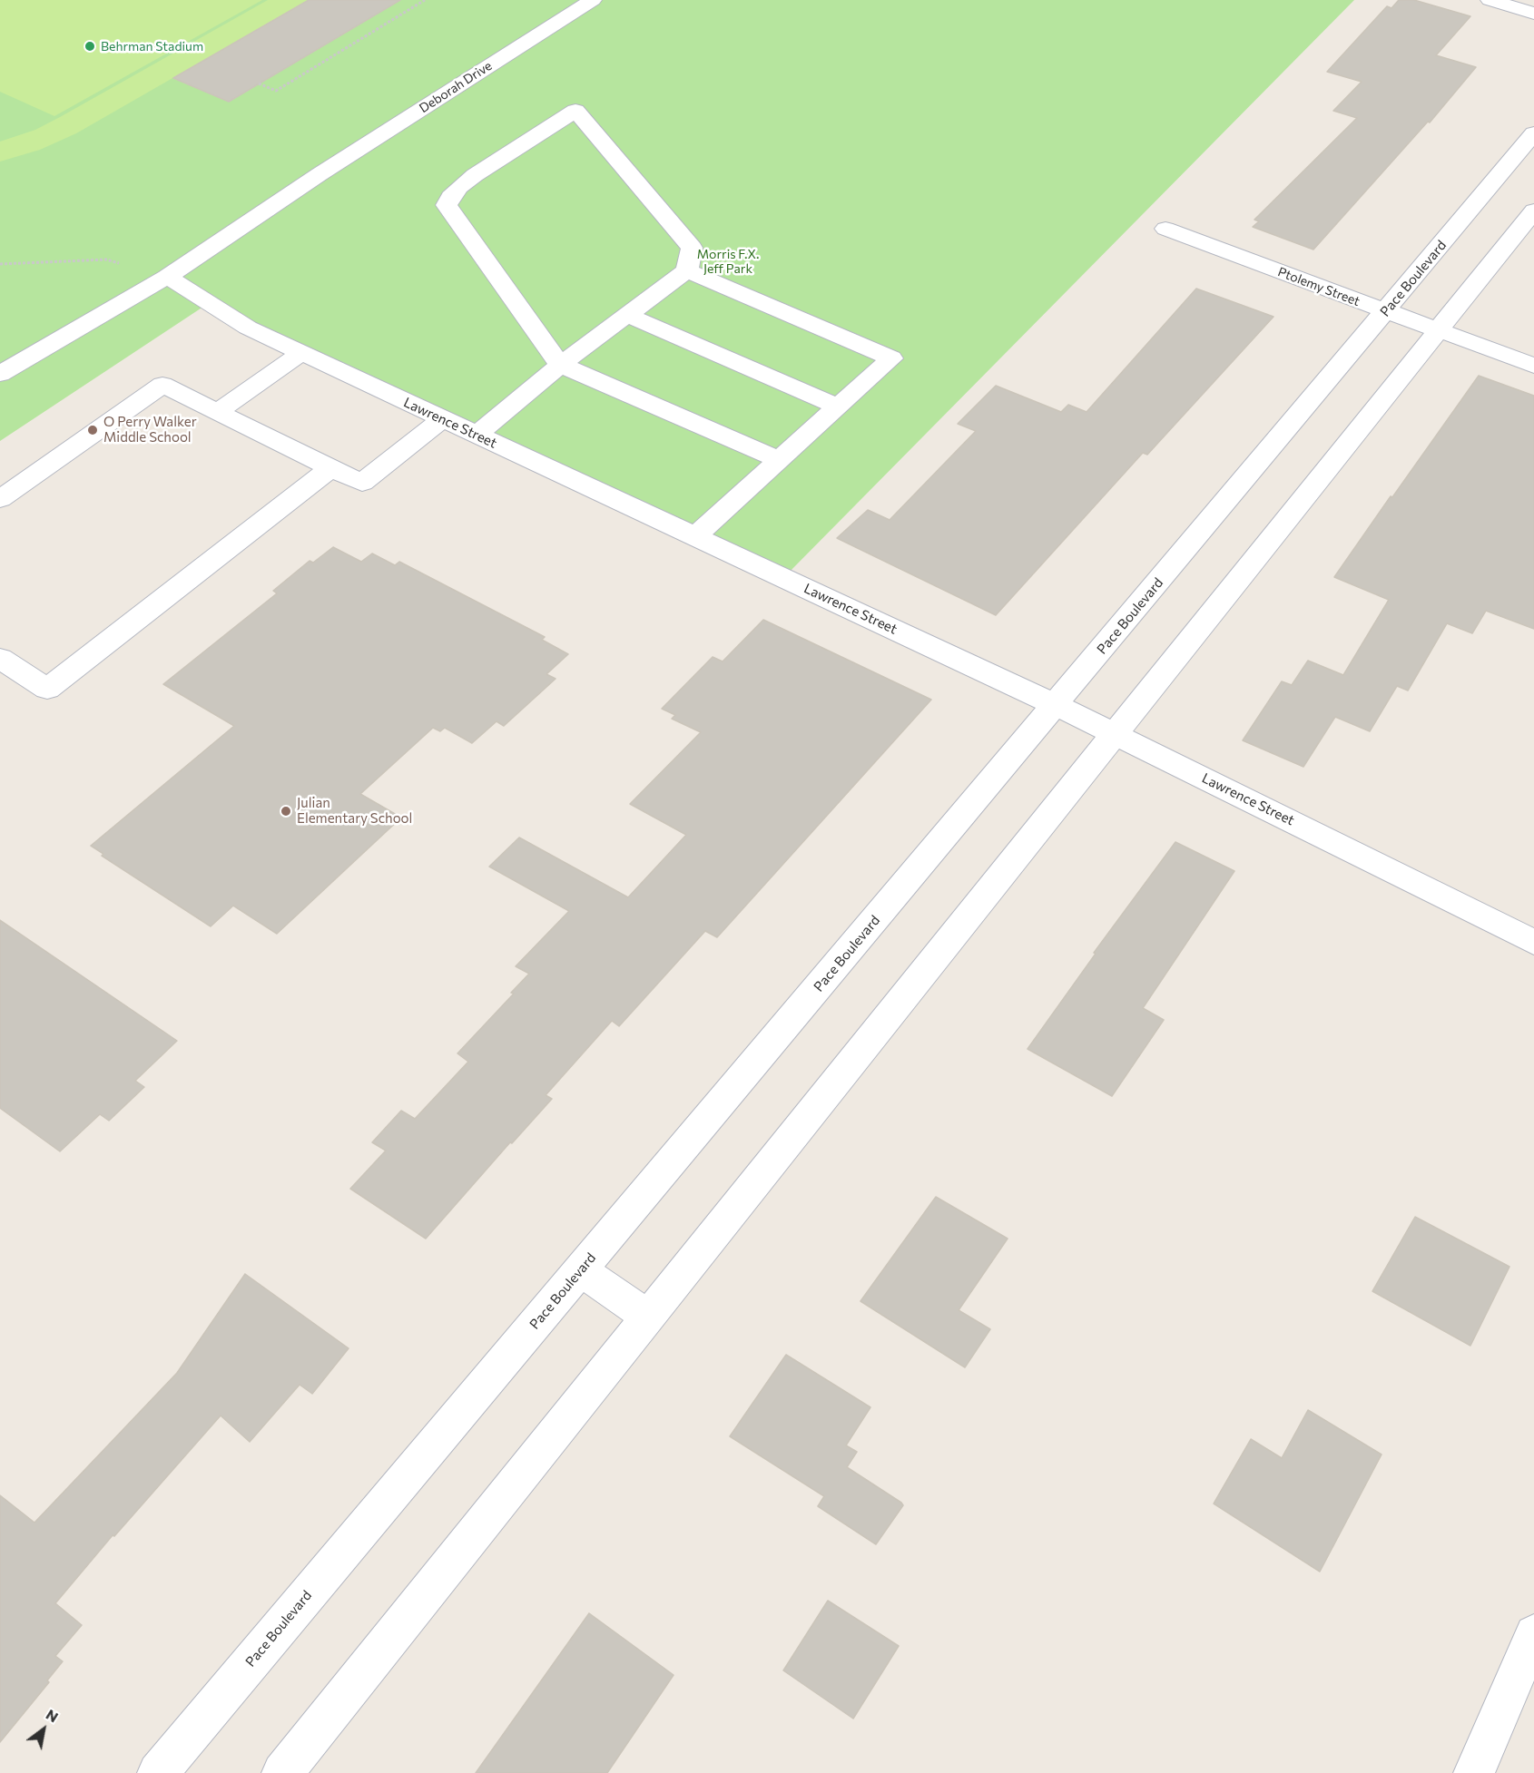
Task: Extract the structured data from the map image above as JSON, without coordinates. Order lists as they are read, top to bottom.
{
  "streets": {
    "street": [
      "Deborah Drive",
      "Pace Boulevard",
      "Ptolemy Street",
      "Lawrence Street"
    ]
  },
  "crossings": [
    ["Deborah Drive", "Lawrence Street"],
    ["Pace Boulevard", "Ptolemy Street"],
    ["Pace Boulevard", "Lawrence Street"]
  ],
  "parks": ["Morris F.X. Jeff Park"],
  "places": ["Behrman Stadium", "O Perry Walker Middle School", "Julian Elementary School"],
  "north": "top right"
}
